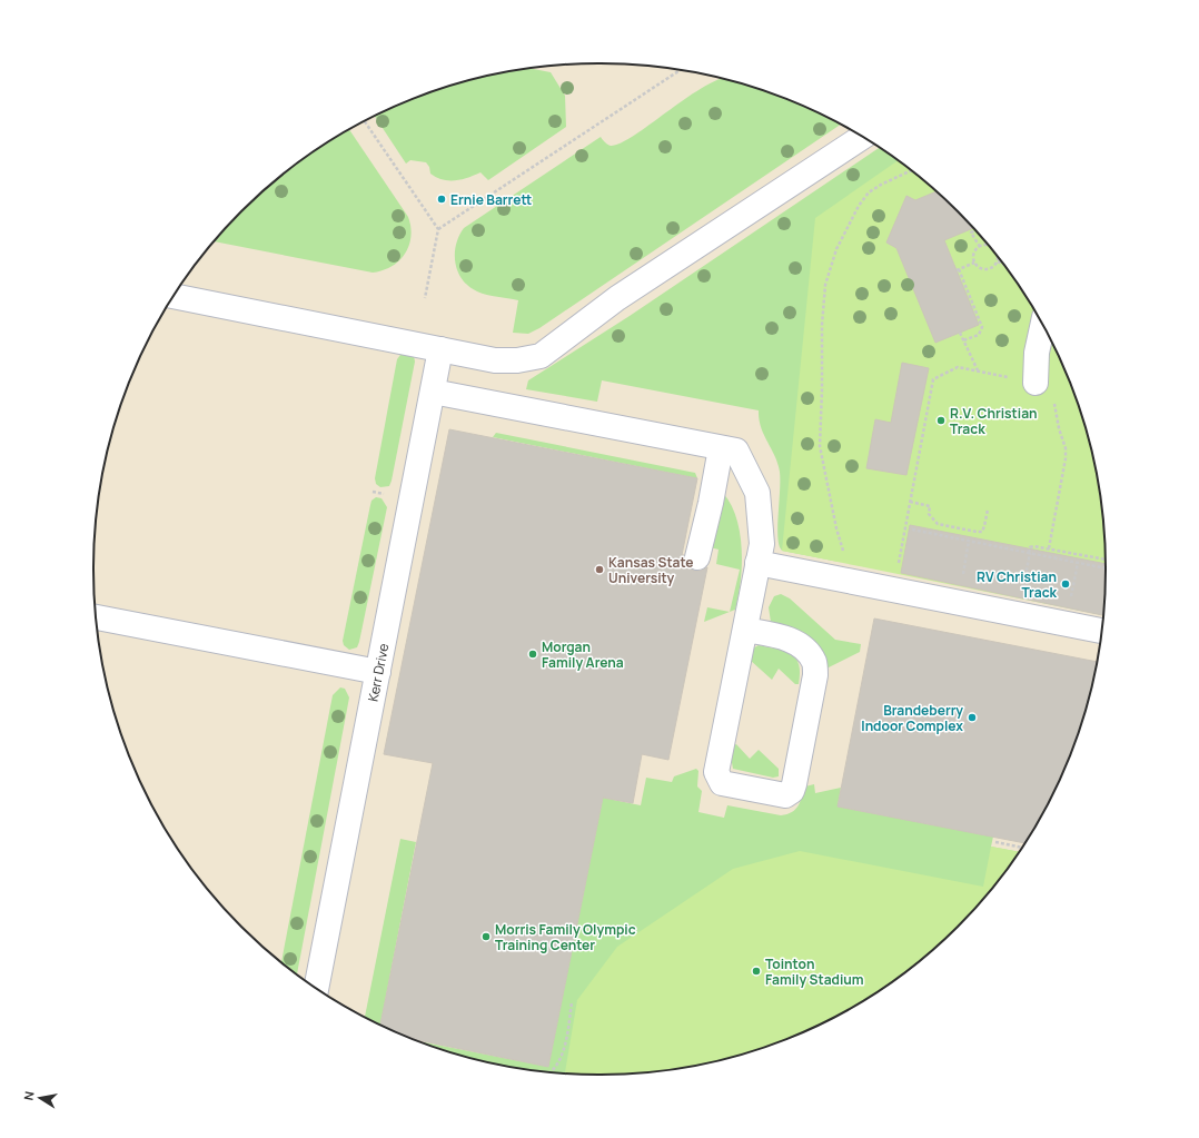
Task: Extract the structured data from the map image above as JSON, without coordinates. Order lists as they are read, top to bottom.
{
  "streets": {
    "street": ["Kerr Drive"]
  },
  "places": [
    "Ernie Barrett",
    "R.V. Christian Track",
    "Kansas State University",
    "RV Christian Track",
    "Morgan Family Arena",
    "Brandeberry Indoor Complex",
    "Morris Family Olympic Training Center",
    "Tointon Family Stadium"
  ],
  "north": "left"
}
